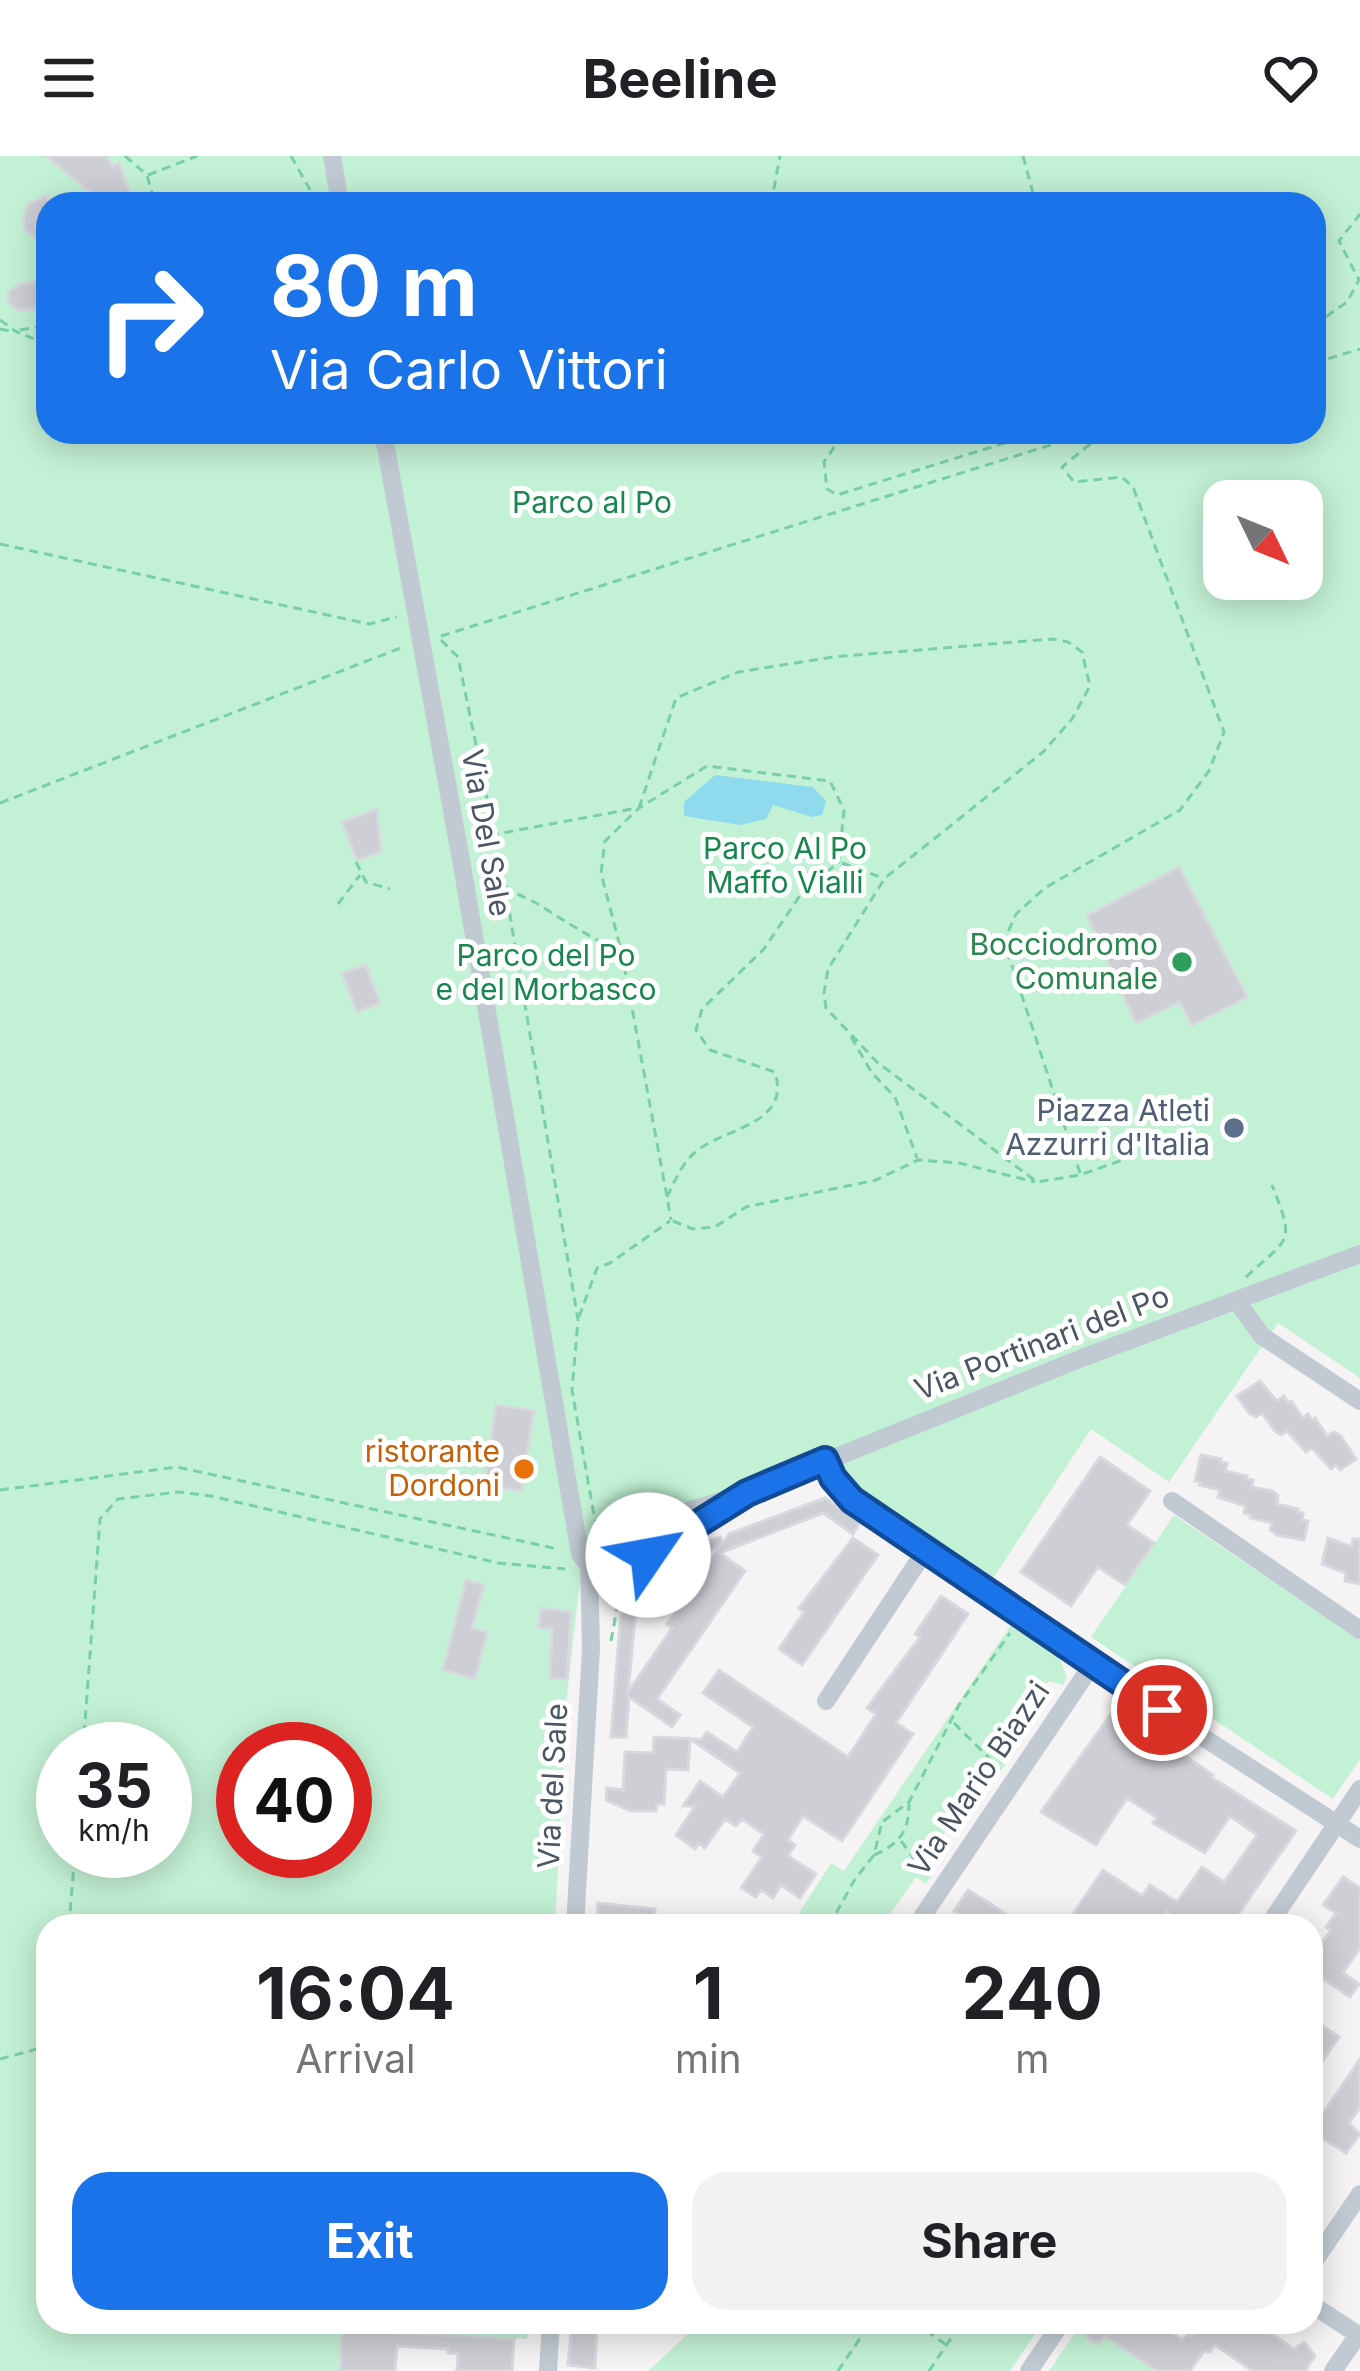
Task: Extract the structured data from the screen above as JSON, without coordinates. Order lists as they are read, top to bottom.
{
  "streets": {
    "street": [
      "Via Del Sale",
      "Via Portinari del Po",
      "Via Mario Biazzi",
      "Via del Sale"
    ]
  },
  "crossings": [
    ["Via Del Sale", "Via Portinari del Po"],
    ["Via Del Sale", "Via del Sale"],
    ["Via Portinari del Po", "Via del Sale"]
  ],
  "parks": ["Parco al Po", "Parco Al Po Maffo Vialli", "Parco del Po e del Morbasco"],
  "places": ["Bocciodromo Comunale", "Piazza Atleti Azzurri d'Italia", "ristorante Dordoni"],
  "north": "bottom right",
  "page": {
    "header": "Beeline",
    "turn": ["80 m", "Via Carlo Vittori"],
    "speed": "35 km/h",
    "limit": "40",
    "eta": [
      "16:04",
      "Arrival",
      "1",
      "min",
      "240",
      "m"
    ],
    "buttons": ["Exit", "Share"]
  }
}
